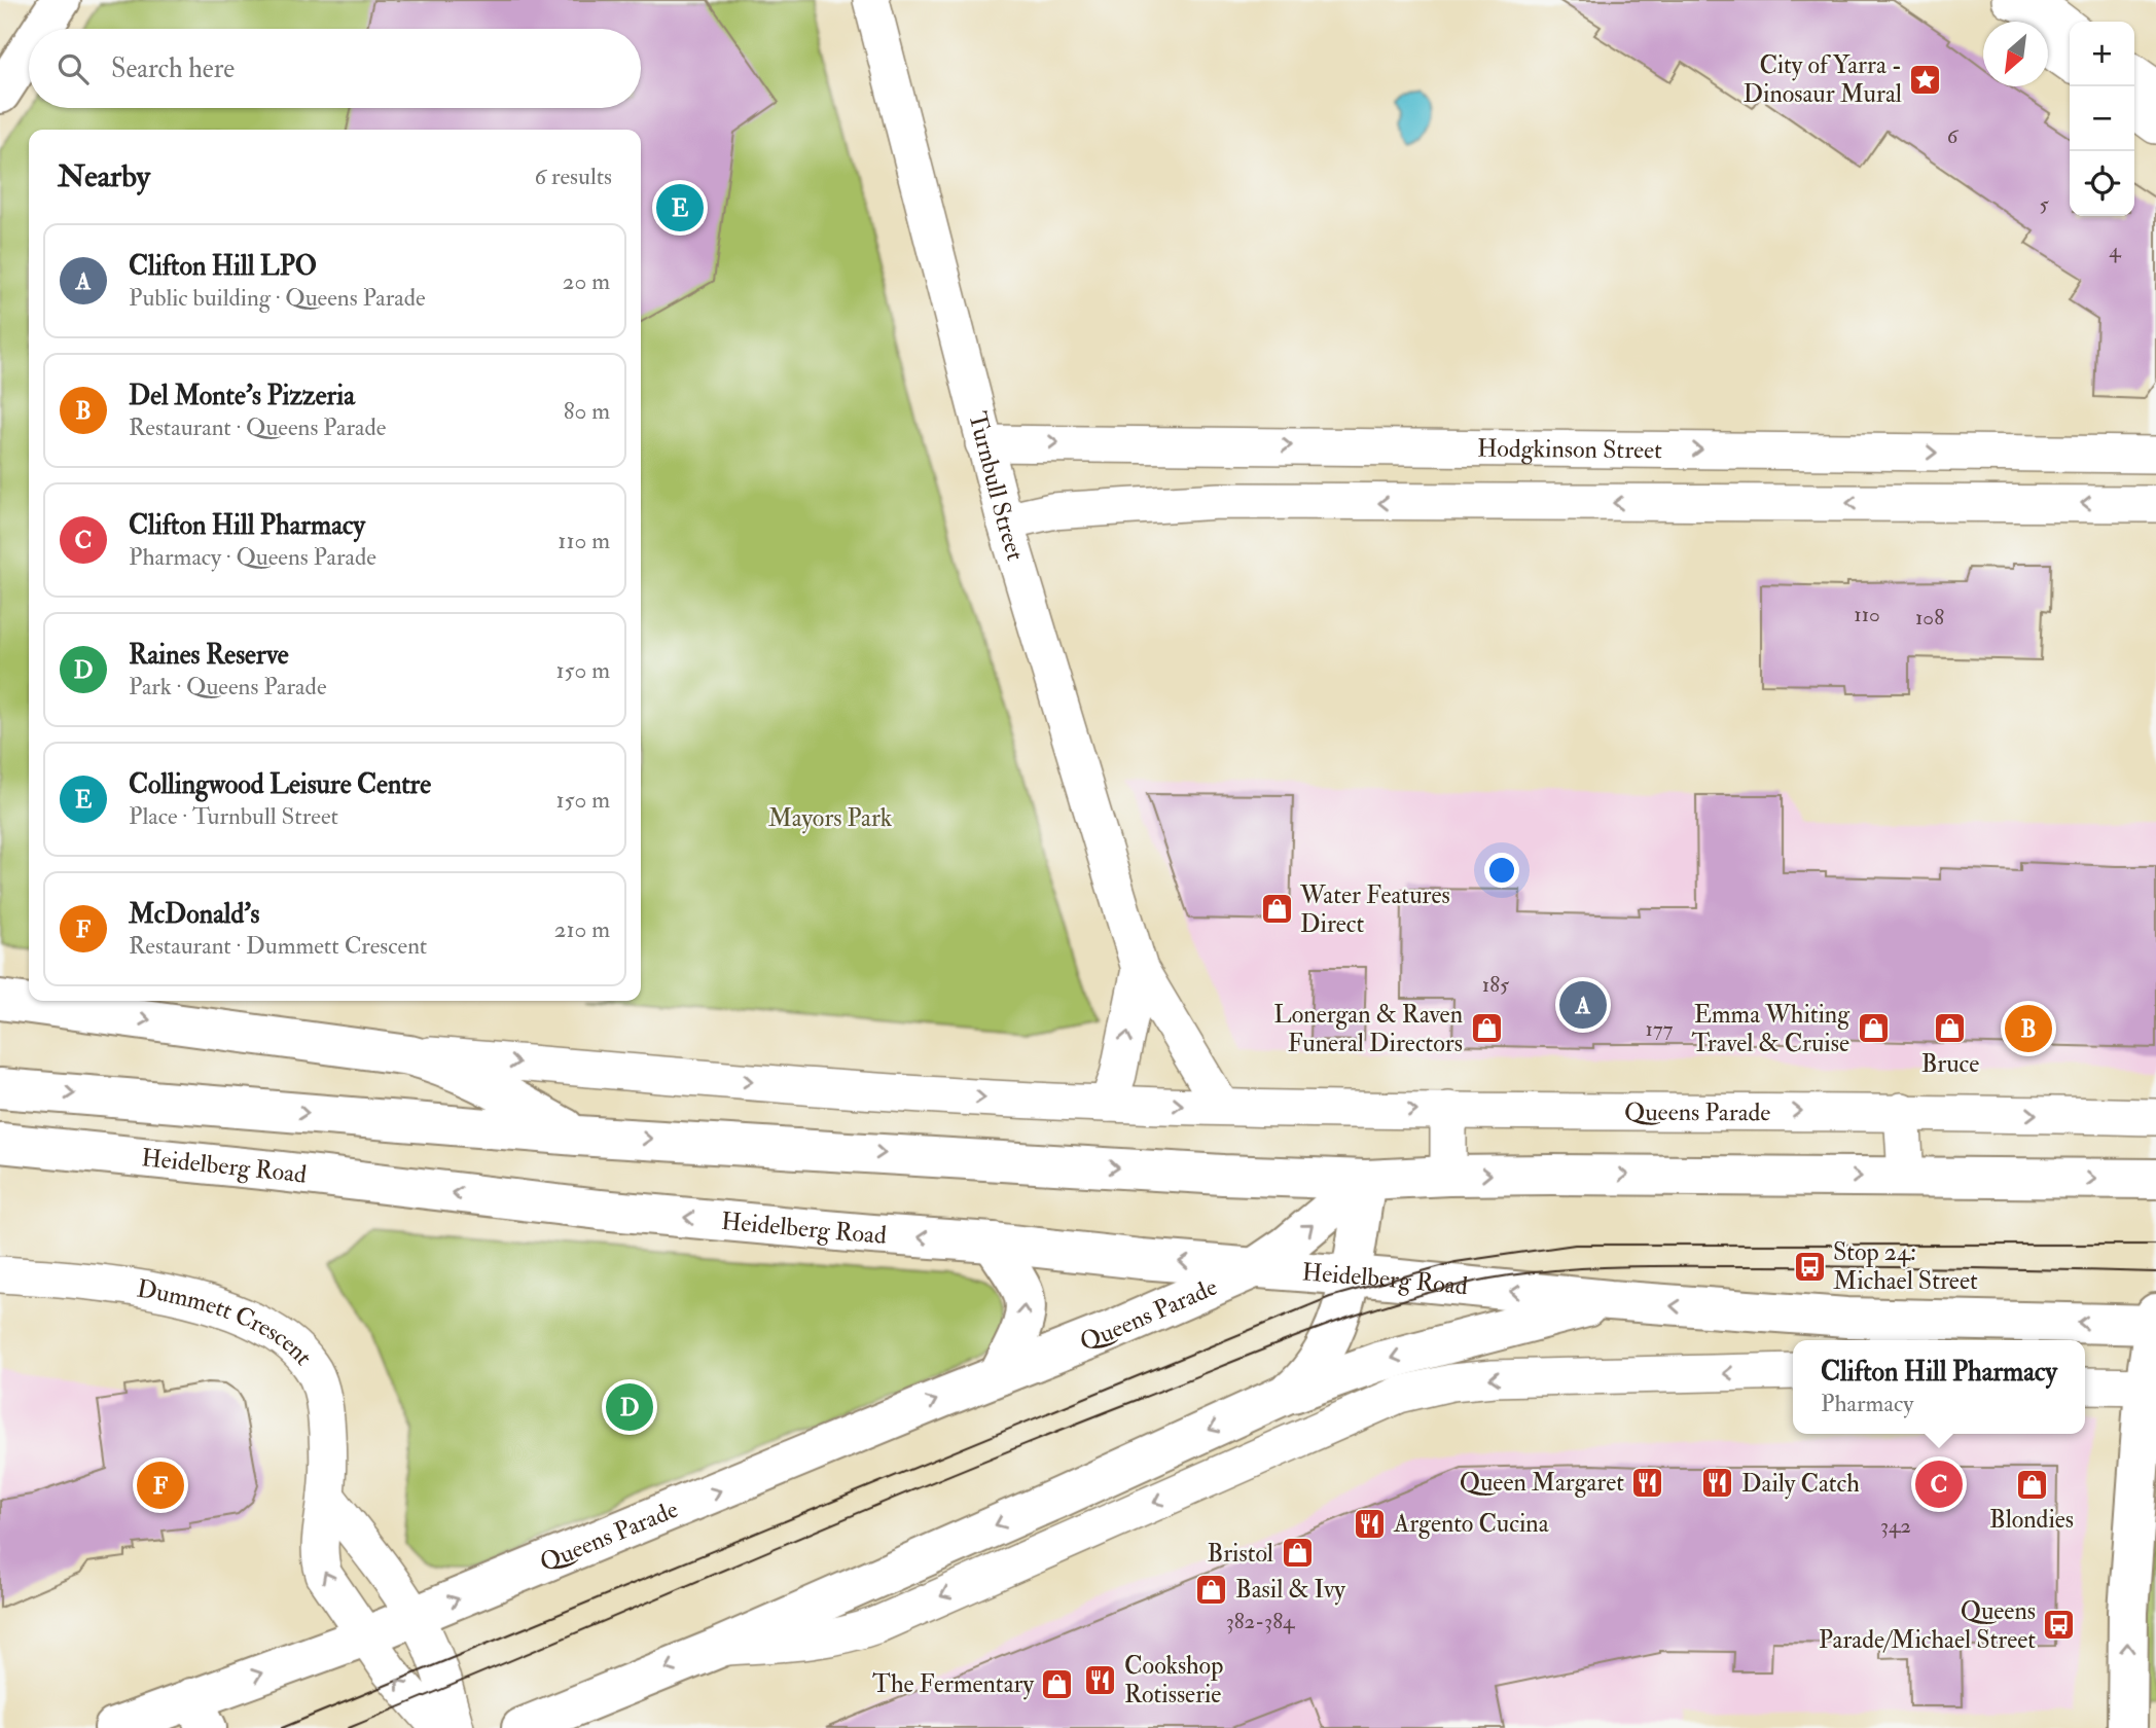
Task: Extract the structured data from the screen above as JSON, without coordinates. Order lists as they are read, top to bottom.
{
  "streets": {
    "main road": ["Queens Parade", "Heidelberg Road"],
    "street": ["Hodgkinson Street", "Turnbull Street", "Dummett Crescent"]
  },
  "crossings": [
    ["Hodgkinson Street", "Turnbull Street"],
    ["Turnbull Street", "Queens Parade"],
    ["Queens Parade", "Heidelberg Road"],
    ["Queens Parade", "Dummett Crescent"]
  ],
  "parks": ["Mayors Park"],
  "places": {
    "place": ["City of Yarra - Dinosaur Mural"],
    "shop": [
      "Water Features Direct",
      "Lonergan & Raven Funeral Directors",
      "Emma Whiting Travel & Cruise",
      "Bruce",
      "Blondies",
      "Bristol",
      "Basil & Ivy",
      "The Fermentary"
    ],
    "bus stop": ["Stop 24: Michael Street", "Queens Parade/Michael Street"],
    "restaurant": [
      "Queen Margaret",
      "Daily Catch",
      "Argento Cucina",
      "Cookshop Rotisserie"
    ]
  },
  "house_numbers": [
    "6",
    "5",
    "4",
    "110",
    "108",
    "185",
    "177",
    "342",
    "382-384"
  ],
  "north": "bottom left",
  "page": {
    "map_buttons": ["+", "−"],
    "search": "Search here",
    "heading": ["Nearby", "6 results"],
    "pins": [
      "E",
      "A",
      "B",
      "D",
      "C",
      "F"
    ],
    "list": [
      {
        "mark": "A",
        "name": "Clifton Hill LPO",
        "note": "Public building · Queens Parade",
        "value": "20 m"
      },
      {
        "mark": "B",
        "name": "Del Monte's Pizzeria",
        "note": "Restaurant · Queens Parade",
        "value": "80 m"
      },
      {
        "mark": "C",
        "name": "Clifton Hill Pharmacy",
        "note": "Pharmacy · Queens Parade",
        "value": "110 m"
      },
      {
        "mark": "D",
        "name": "Raines Reserve",
        "note": "Park · Queens Parade",
        "value": "150 m"
      },
      {
        "mark": "E",
        "name": "Collingwood Leisure Centre",
        "note": "Place · Turnbull Street",
        "value": "150 m"
      },
      {
        "mark": "F",
        "name": "McDonald's",
        "note": "Restaurant · Dummett Crescent",
        "value": "210 m"
      }
    ],
    "popup": ["Clifton Hill Pharmacy", "Pharmacy"]
  }
}
